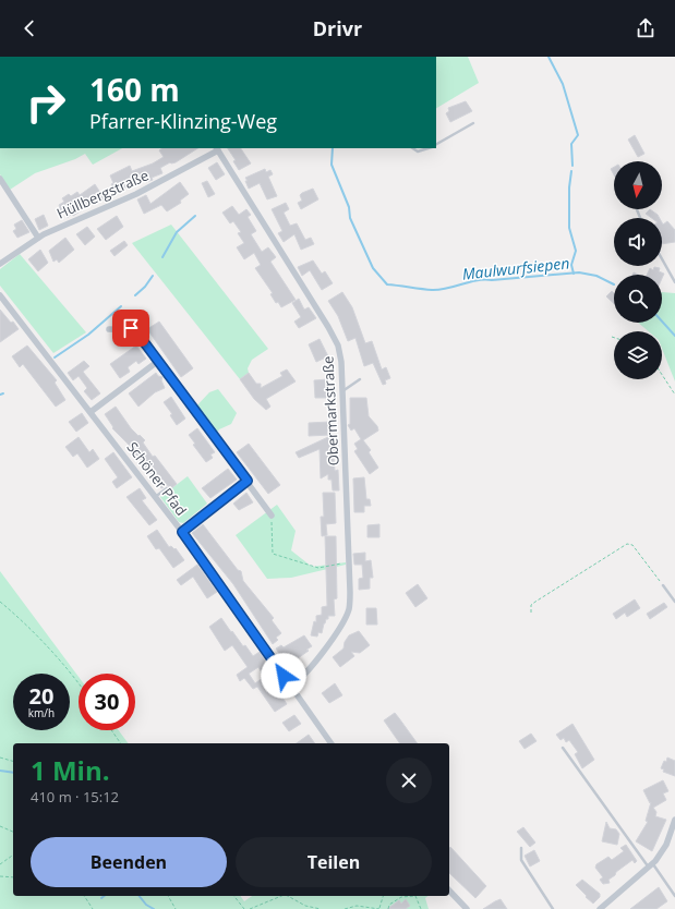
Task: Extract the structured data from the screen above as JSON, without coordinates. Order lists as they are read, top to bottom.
{
  "streets": {
    "street": ["Hüllbergstraße", "Obermarkstraße", "Schöner Pfad"]
  },
  "crossings": [
    ["Hüllbergstraße", "Obermarkstraße"],
    ["Obermarkstraße", "Schöner Pfad"]
  ],
  "water": ["Maulwurfsiepen"],
  "north": "bottom",
  "page": {
    "header": "Drivr",
    "turn": ["160 m", "Pfarrer-Klinzing-Weg"],
    "speed": "20 km/h",
    "limit": "30",
    "heading": ["1 Min.", "410 m · 15:12"],
    "buttons": ["Beenden", "Teilen"]
  }
}
